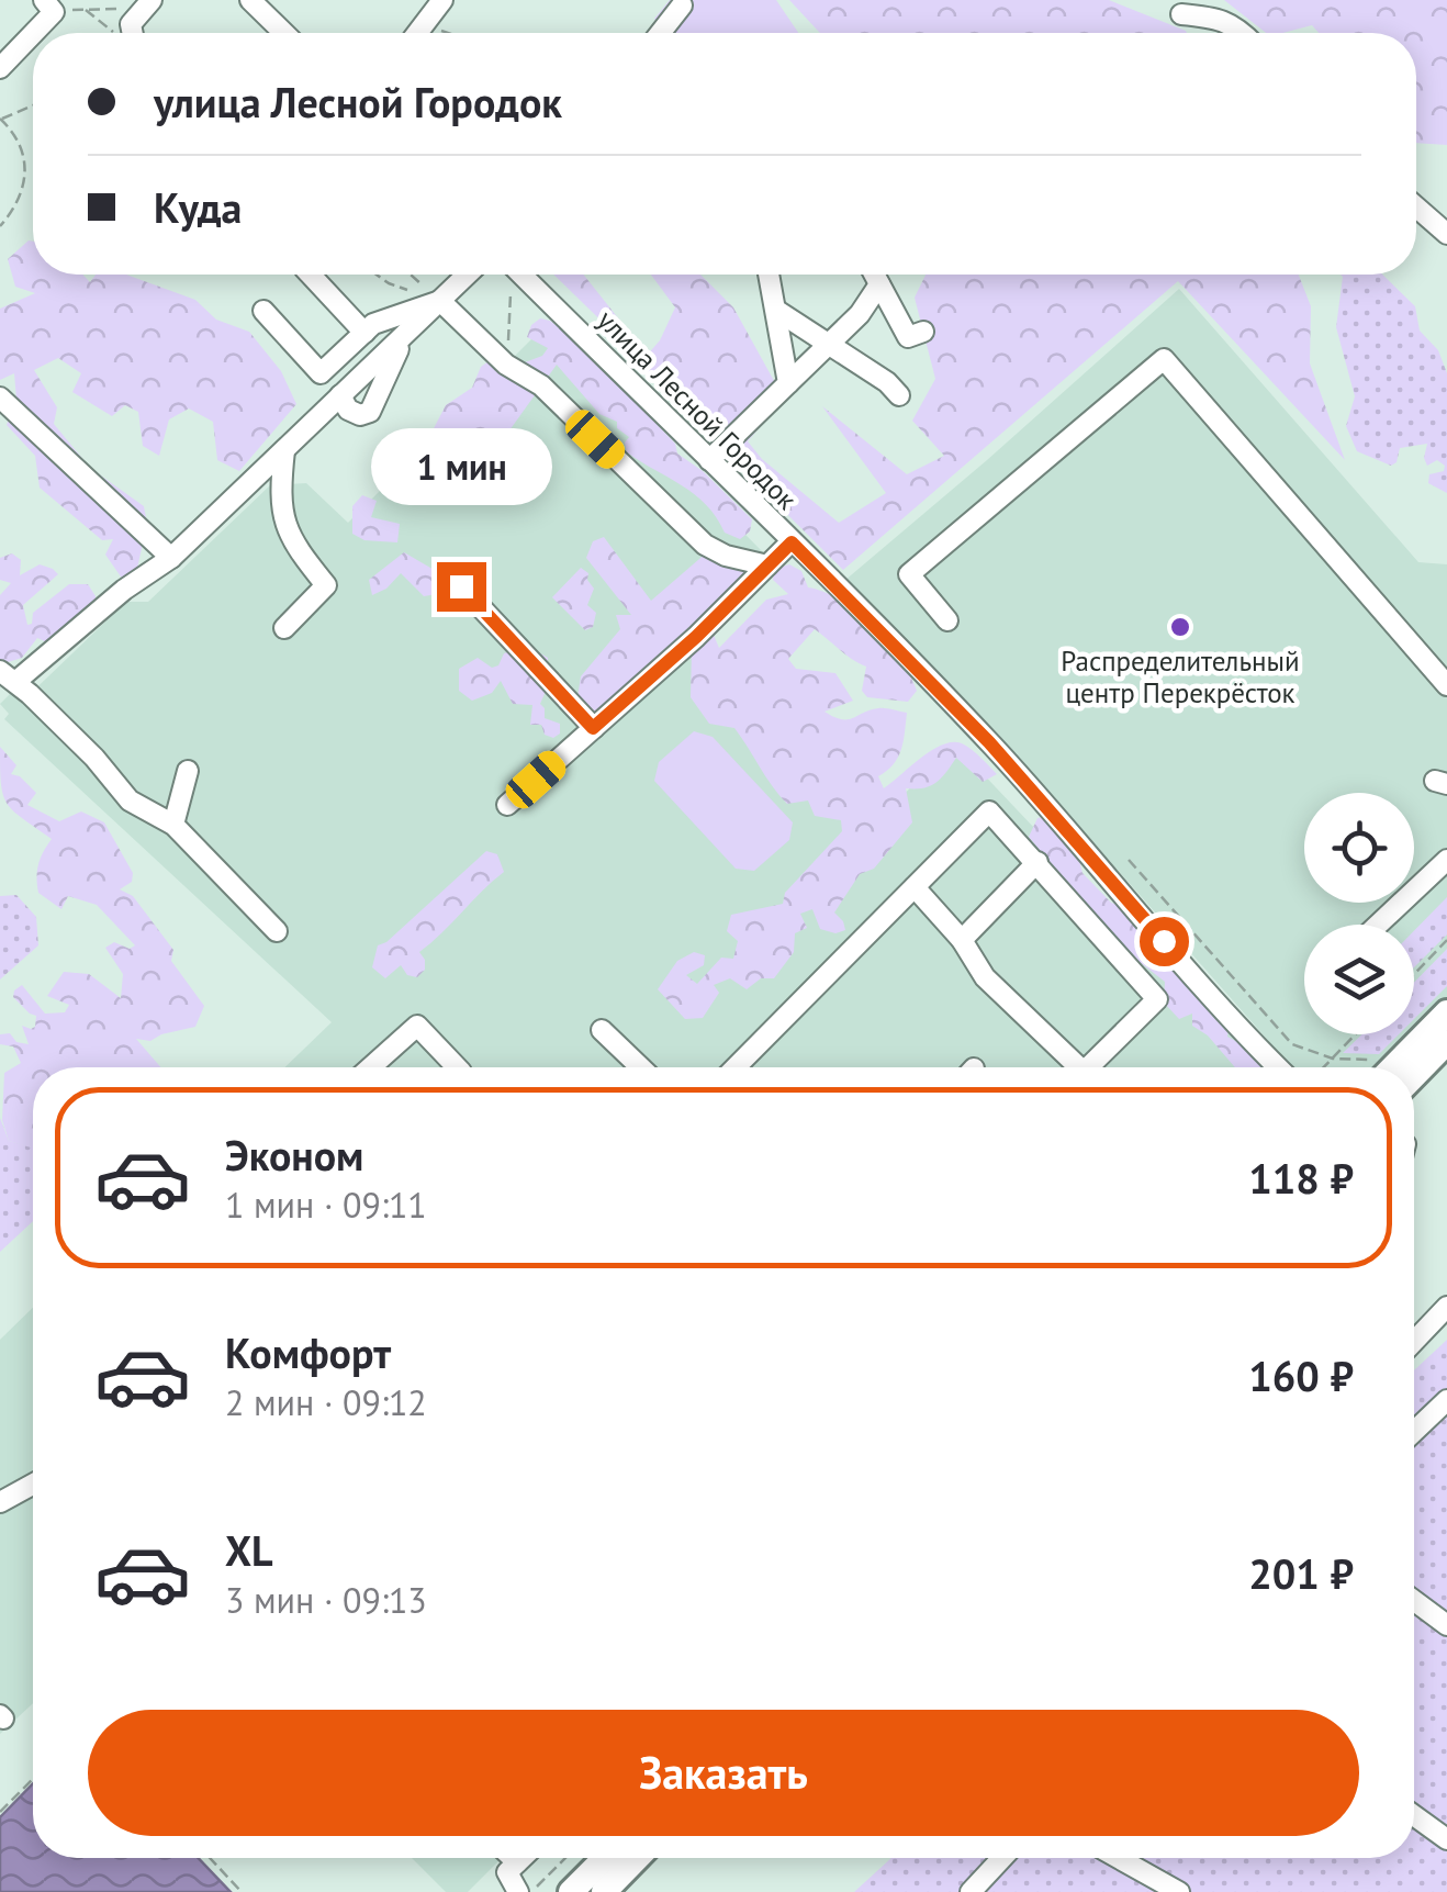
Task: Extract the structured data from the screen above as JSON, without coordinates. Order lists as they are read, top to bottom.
{
  "streets": {
    "street": ["улица Лесной Городок"]
  },
  "places": ["Распределительный центр Перекрёсток"],
  "page": {
    "banner": ["улица Лесной Городок", "Куда"],
    "bubble": "1 мин",
    "list": [
      {
        "name": "Эконом",
        "note": "1 мин · 09:11",
        "value": "118 ₽"
      },
      {
        "name": "Комфорт",
        "note": "2 мин · 09:12",
        "value": "160 ₽"
      },
      {
        "name": "XL",
        "note": "3 мин · 09:13",
        "value": "201 ₽"
      }
    ],
    "buttons": "Заказать"
  }
}
